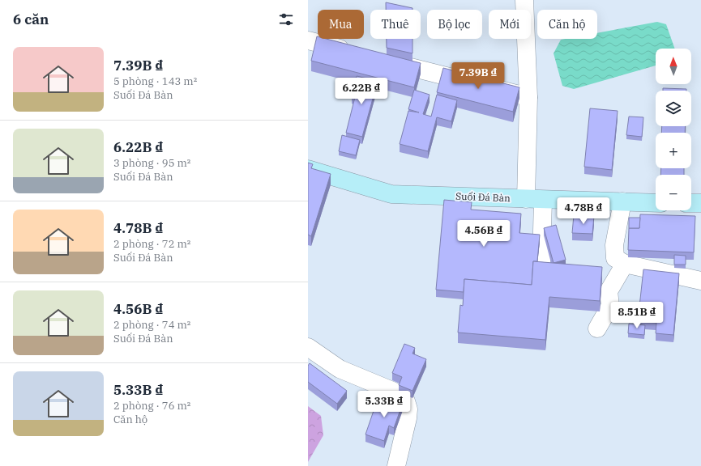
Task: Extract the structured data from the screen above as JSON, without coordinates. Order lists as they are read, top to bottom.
{
  "streets": {
    "street": ["Suối Đá Bàn"]
  },
  "north": "top",
  "page": {
    "heading": "6 căn",
    "chip": [
      "Mua",
      "Thuê",
      "Bộ lọc",
      "Mới",
      "Căn hộ"
    ],
    "list": [
      {
        "name": "7.39B ₫",
        "note": "5 phòng · 143 m² · Suối Đá Bàn"
      },
      {
        "name": "6.22B ₫",
        "note": "3 phòng · 95 m² · Suối Đá Bàn"
      },
      {
        "name": "4.78B ₫",
        "note": "2 phòng · 72 m² · Suối Đá Bàn"
      },
      {
        "name": "4.56B ₫",
        "note": "2 phòng · 74 m² · Suối Đá Bàn"
      },
      {
        "name": "5.33B ₫",
        "note": "2 phòng · 76 m² · Căn hộ"
      }
    ],
    "map_buttons": ["+", "−"],
    "price": [
      "7.39B ₫",
      "6.22B ₫",
      "4.78B ₫",
      "4.56B ₫",
      "8.51B ₫",
      "5.33B ₫"
    ]
  }
}
